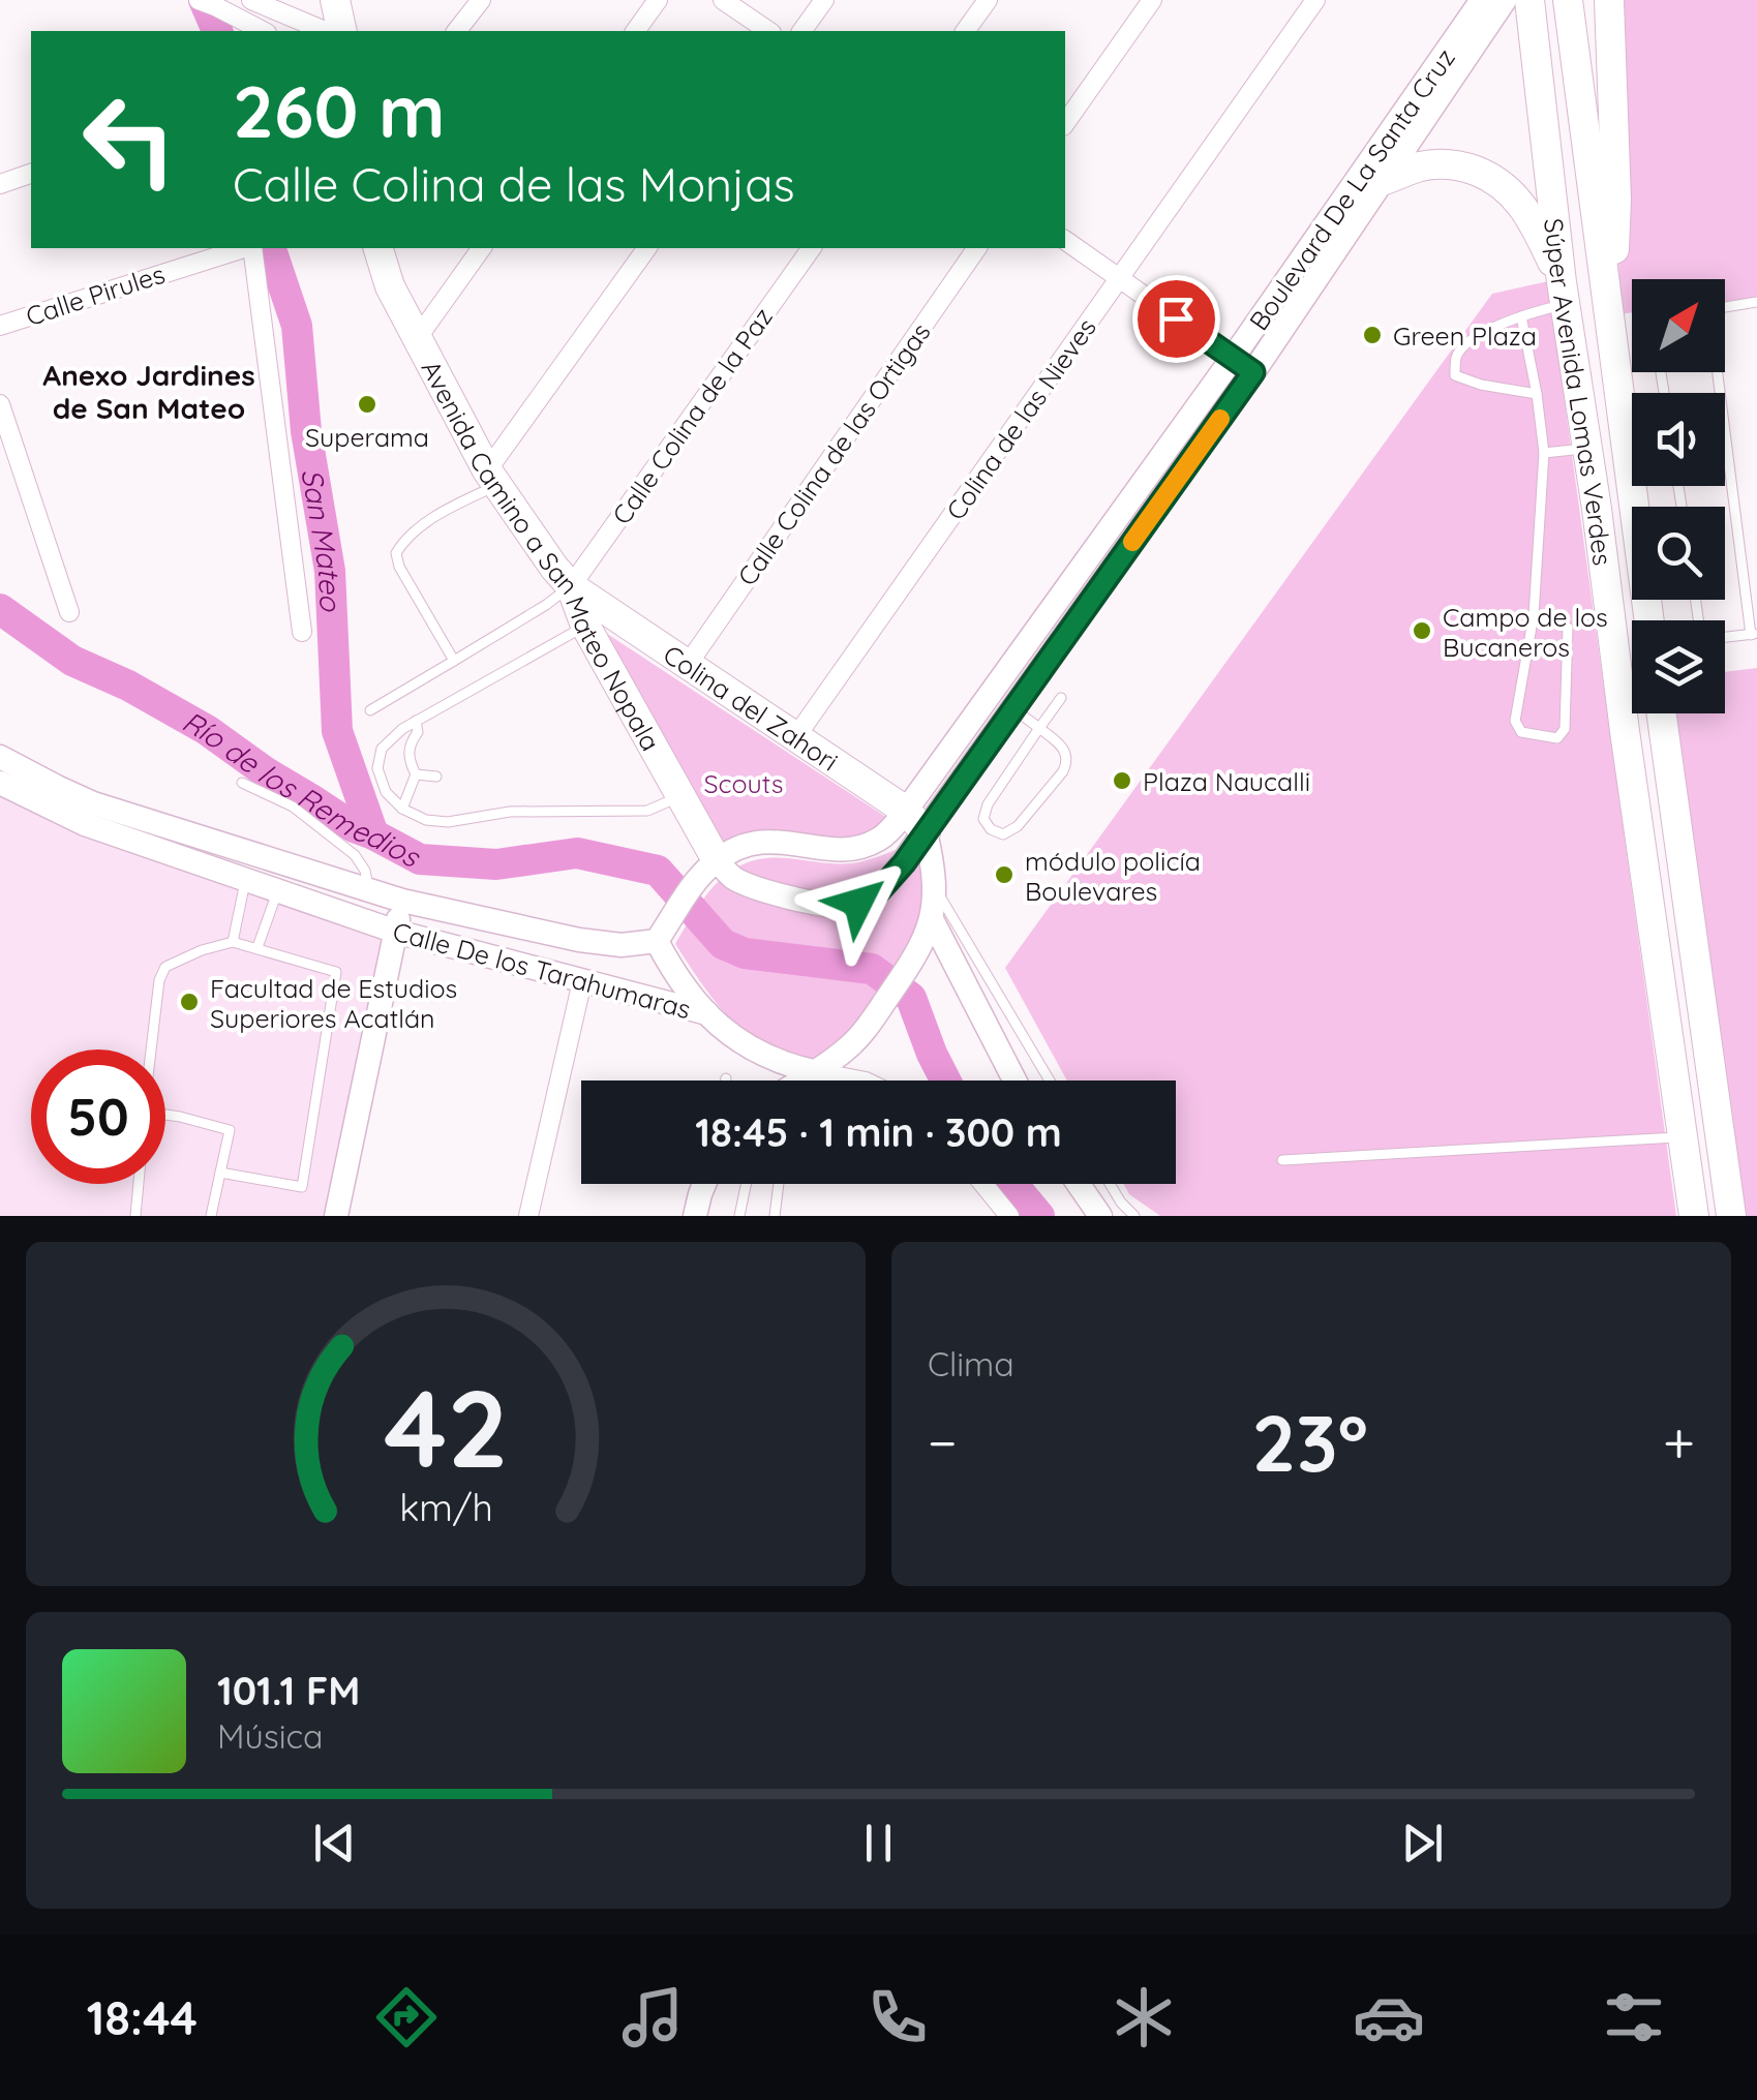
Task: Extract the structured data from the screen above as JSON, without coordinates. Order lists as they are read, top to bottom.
{
  "streets": {
    "main road": [
      "Boulevard De La Santa Cruz",
      "Súper Avenida Lomas Verdes",
      "Avenida Camino a San Mateo Nopala",
      "Colina del Zahori",
      "Calle De los Tarahumaras"
    ],
    "street": [
      "Calle Pirules",
      "Calle Colina de la Paz",
      "Colina de las Nieves",
      "Calle Colina de las Ortigas"
    ]
  },
  "crossings": [
    ["Boulevard De La Santa Cruz", "Avenida Camino a San Mateo Nopala"],
    ["Boulevard De La Santa Cruz", "Colina del Zahori"],
    ["Calle Colina de la Paz", "Avenida Camino a San Mateo Nopala"],
    ["Calle Colina de la Paz", "Colina del Zahori"],
    ["Colina de las Nieves", "Colina del Zahori"],
    ["Calle Colina de las Ortigas", "Colina del Zahori"],
    ["Avenida Camino a San Mateo Nopala", "Colina del Zahori"]
  ],
  "districts": ["Anexo Jardines de San Mateo"],
  "water": ["San Mateo", "Río de los Remedios"],
  "parks": ["Scouts"],
  "places": [
    "Green Plaza",
    "Superama",
    "Campo de los Bucaneros",
    "Plaza Naucalli",
    "módulo policía Boulevares",
    "Facultad de Estudios Superiores Acatlán"
  ],
  "north": "top right",
  "page": {
    "turn": ["260 m", "Calle Colina de las Monjas"],
    "limit": "50",
    "trip": "18:45 · 1 min · 300 m",
    "tile": "Clima",
    "heat": ["−", "23°", "+"],
    "song": ["101.1 FM", "Música"],
    "tabs": "18:44",
    "gauge": ["42", "km/h"]
  }
}
